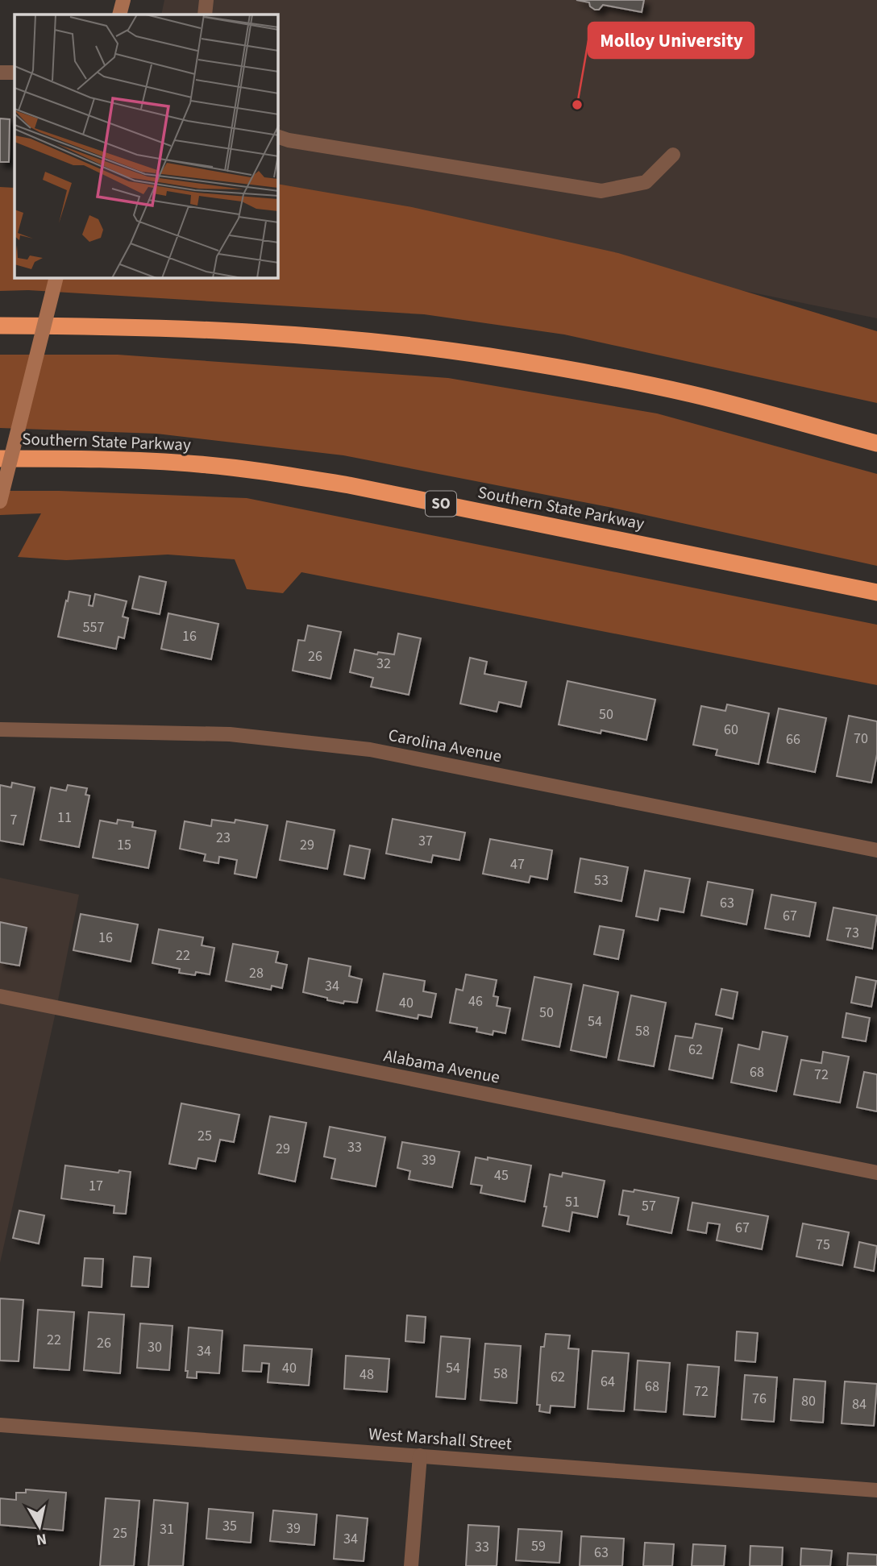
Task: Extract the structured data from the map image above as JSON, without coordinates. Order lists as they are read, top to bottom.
{
  "streets": {
    "highway": ["Southern State Parkway", "SO"],
    "street": ["Carolina Avenue", "Alabama Avenue", "West Marshall Street"]
  },
  "places": ["Molloy University"],
  "house_numbers": [
    "557",
    "16",
    "26",
    "32",
    "50",
    "60",
    "70",
    "66",
    "11",
    "7",
    "23",
    "37",
    "15",
    "29",
    "47",
    "53",
    "63",
    "67",
    "73",
    "16",
    "22",
    "28",
    "34",
    "46",
    "40",
    "50",
    "54",
    "58",
    "62",
    "68",
    "72",
    "25",
    "33",
    "29",
    "39",
    "45",
    "17",
    "51",
    "57",
    "67",
    "75",
    "22",
    "26",
    "30",
    "34",
    "40",
    "54",
    "58",
    "48",
    "62",
    "64",
    "68",
    "72",
    "76",
    "80",
    "84",
    "35",
    "39",
    "31",
    "25",
    "34",
    "59",
    "33",
    "63"
  ],
  "north": "bottom"
}
